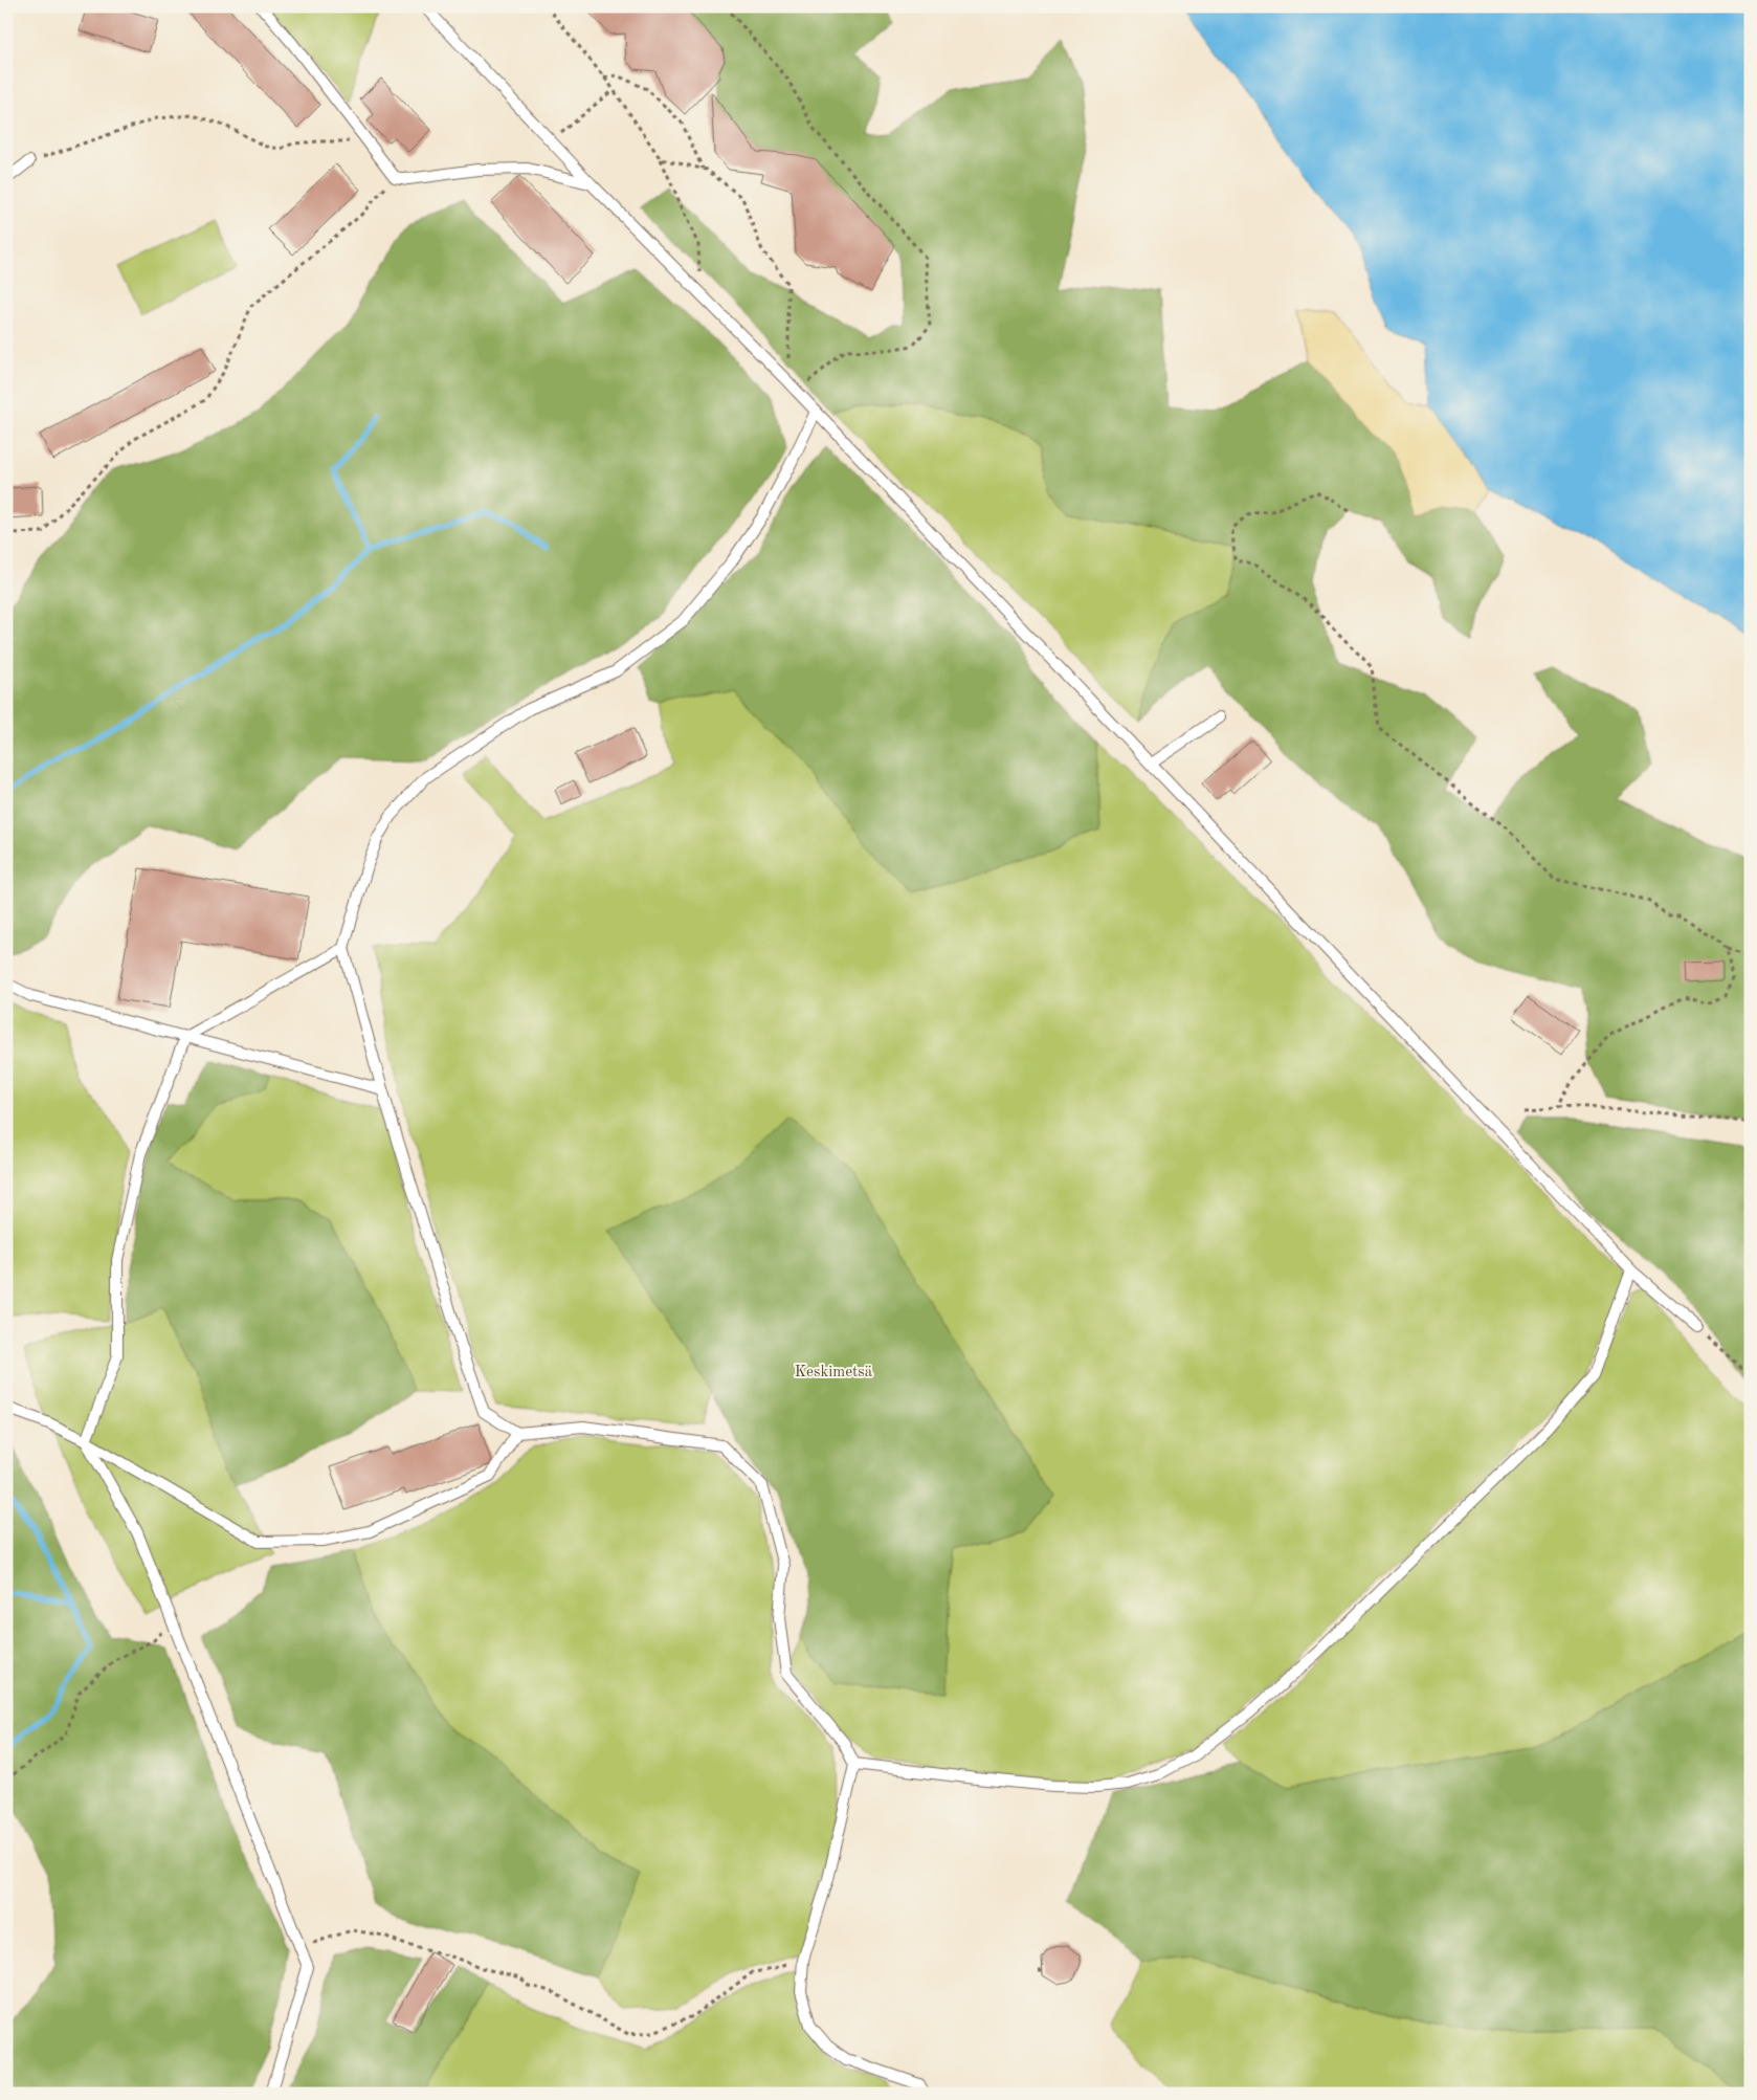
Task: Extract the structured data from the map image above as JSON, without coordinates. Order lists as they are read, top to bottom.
{
  "parks": ["Keskimetsä"]
}
